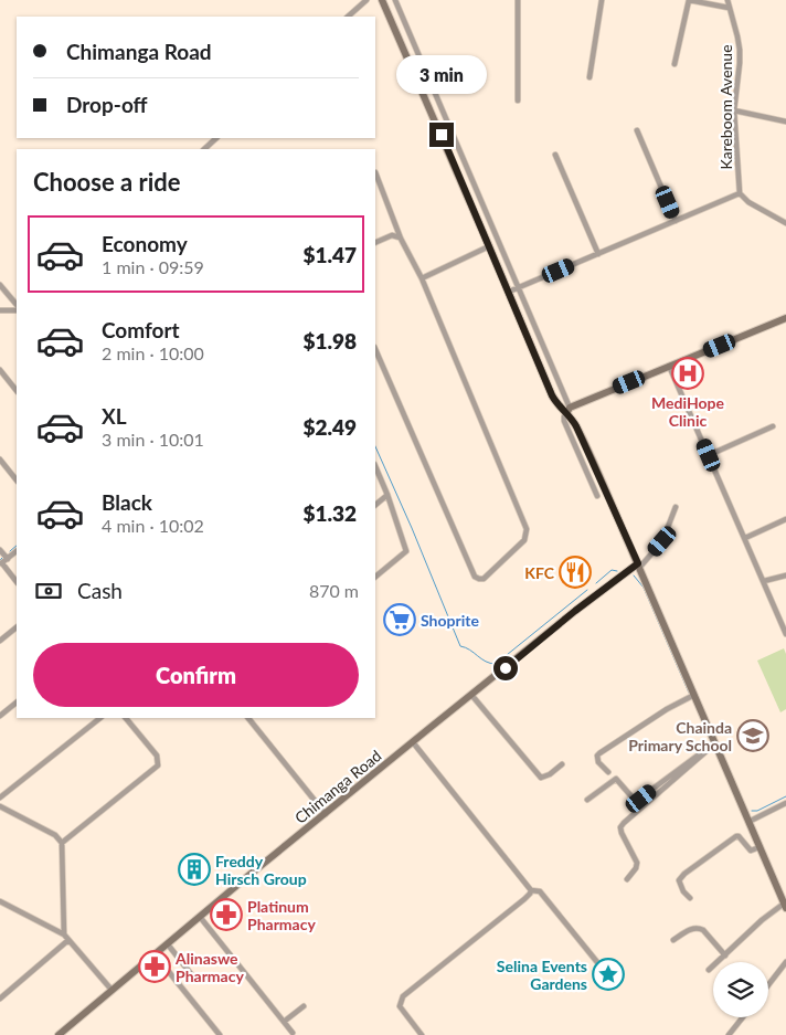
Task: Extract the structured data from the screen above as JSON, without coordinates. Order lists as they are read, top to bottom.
{
  "streets": {
    "main road": ["Chimanga Road"],
    "street": ["Kareboom Avenue"]
  },
  "places": {
    "hospital": ["MediHope Clinic"],
    "restaurant": ["KFC"],
    "supermarket": ["Shoprite"],
    "school or university": ["Chainda Primary School"],
    "building": ["Freddy Hirsch Group"],
    "pharmacy": ["Platinum Pharmacy", "Alinaswe Pharmacy"],
    "place": ["Selina Events Gardens"]
  },
  "page": {
    "banner": ["Chimanga Road", "Drop-off"],
    "bubble": "3 min",
    "heading": "Choose a ride",
    "list": [
      {
        "name": "Economy",
        "note": "1 min · 09:59",
        "value": "$1.47"
      },
      {
        "name": "Comfort",
        "note": "2 min · 10:00",
        "value": "$1.98"
      },
      {
        "name": "XL",
        "note": "3 min · 10:01",
        "value": "$2.49"
      },
      {
        "name": "Black",
        "note": "4 min · 10:02",
        "value": "$1.32"
      }
    ],
    "pay": ["Cash", "870 m"],
    "buttons": "Confirm"
  }
}
